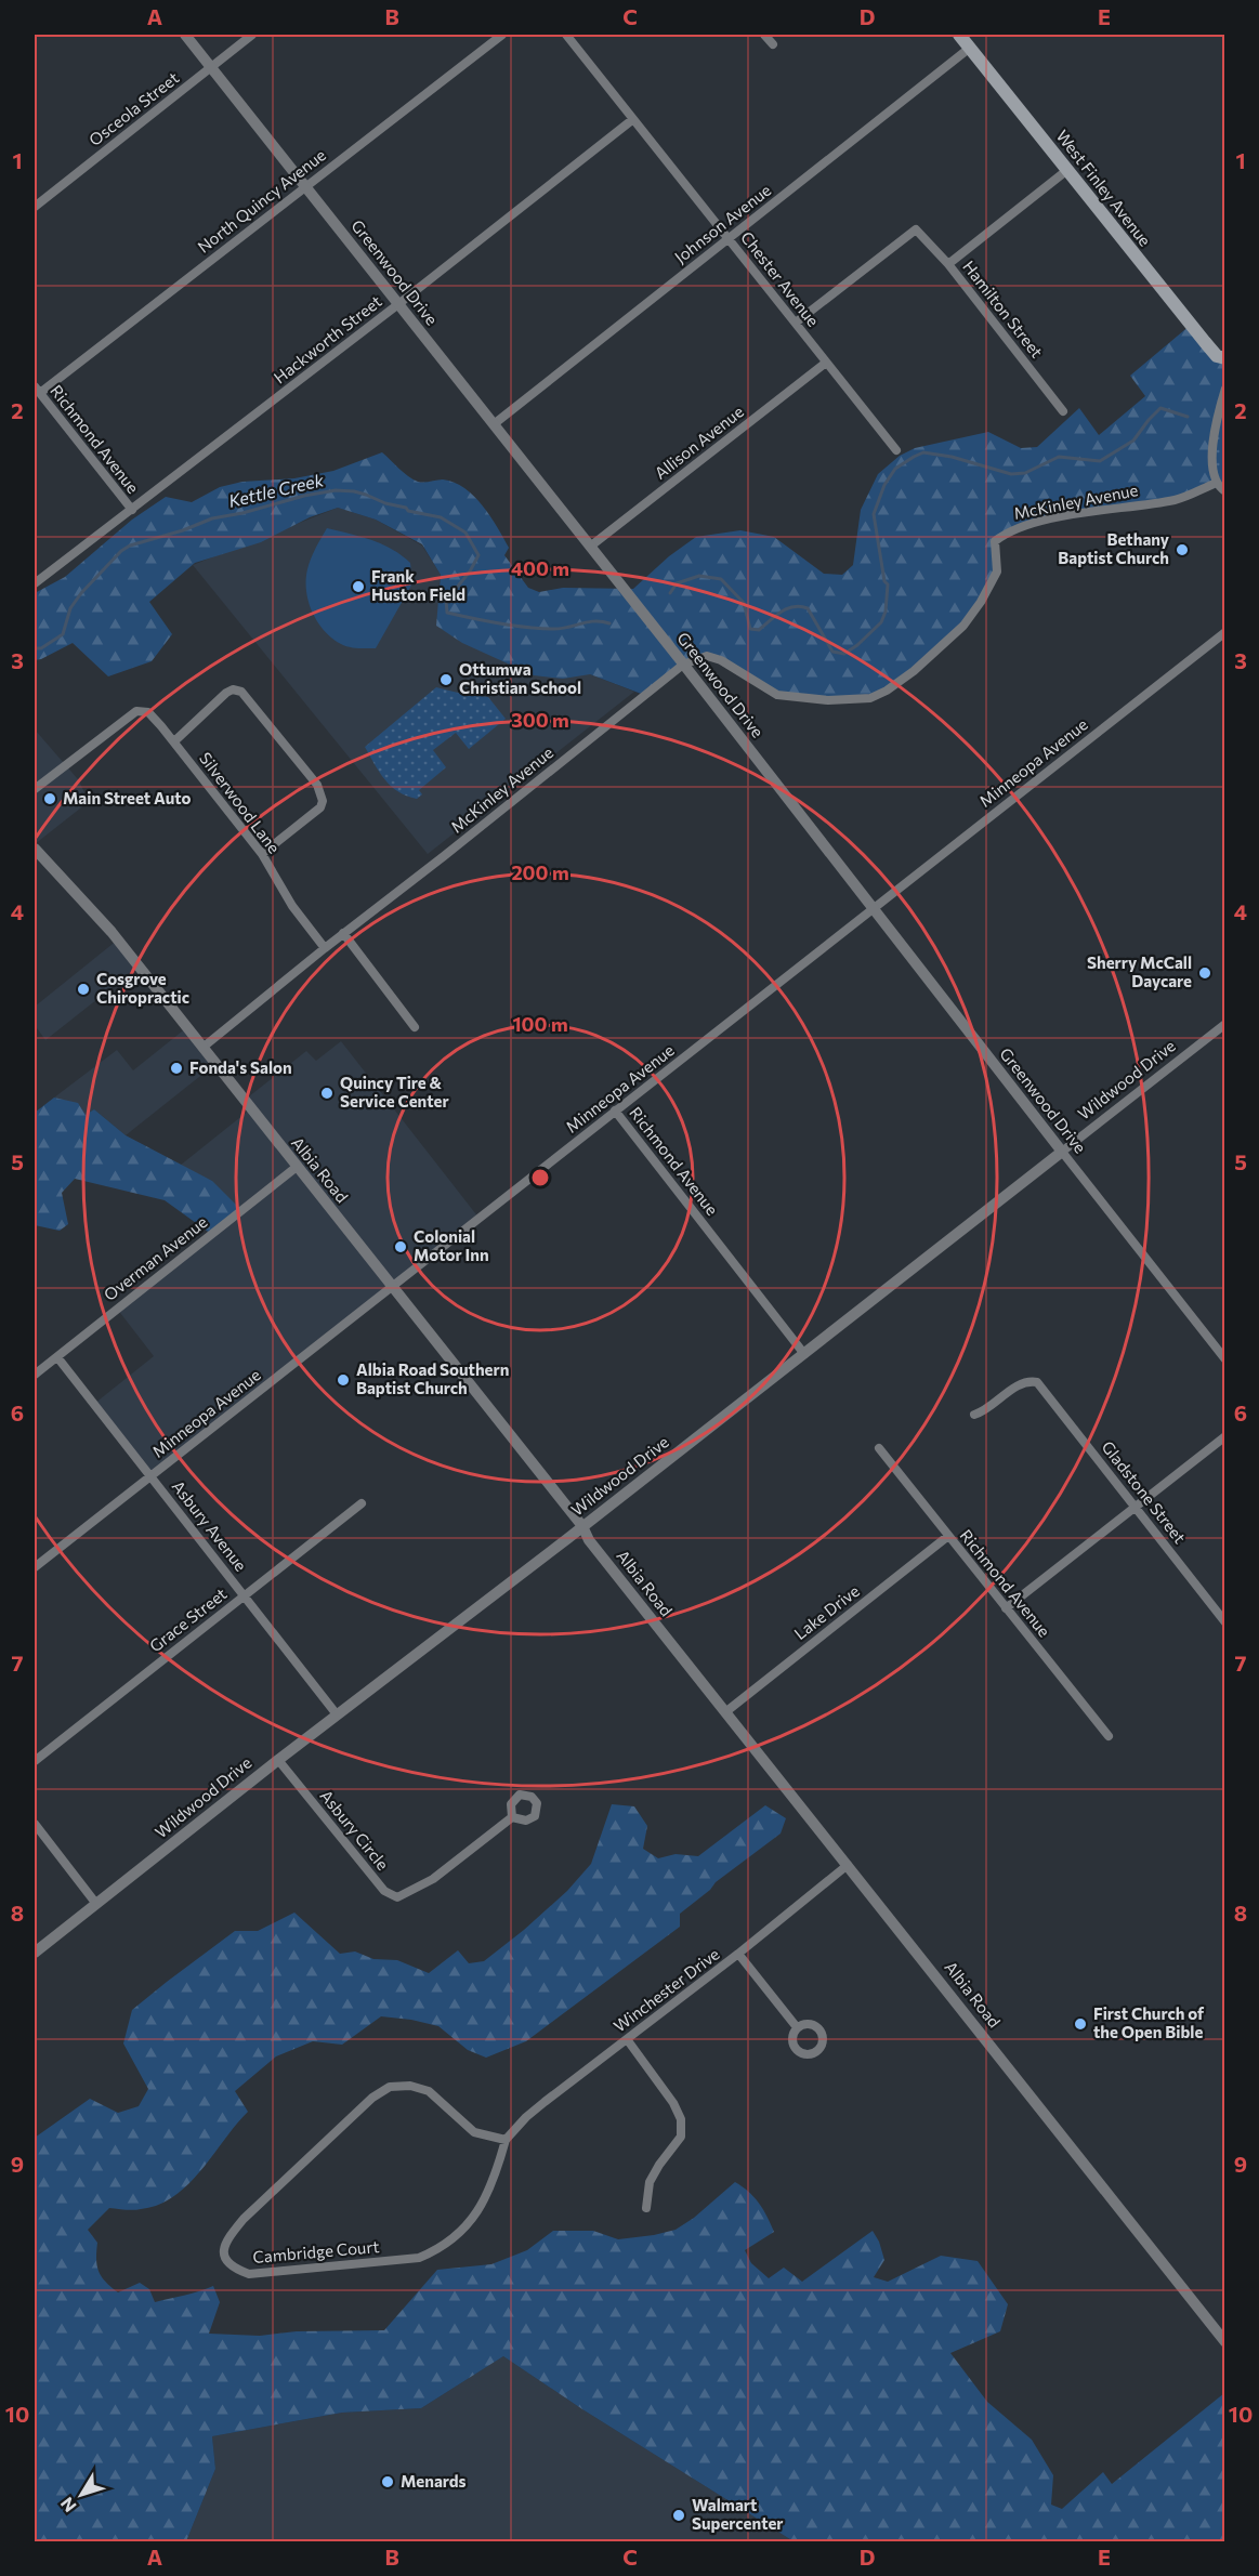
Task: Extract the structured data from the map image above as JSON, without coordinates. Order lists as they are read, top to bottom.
{
  "streets": {
    "main road": ["West Finley Avenue"],
    "street": [
      "Osceola Street",
      "North Quincy Avenue",
      "Johnson Avenue",
      "Greenwood Drive",
      "Chester Avenue",
      "Hamilton Street",
      "Hackworth Street",
      "Richmond Avenue",
      "Allison Avenue",
      "McKinley Avenue",
      "Minneopa Avenue",
      "Silverwood Lane",
      "Wildwood Drive",
      "Albia Road",
      "Overman Avenue",
      "Gladstone Street",
      "Asbury Avenue",
      "Lake Drive",
      "Grace Street",
      "Asbury Circle",
      "Winchester Drive",
      "Cambridge Court"
    ]
  },
  "crossings": [
    ["Osceola Street", "Greenwood Drive"],
    ["West Finley Avenue", "Johnson Avenue"],
    ["North Quincy Avenue", "Greenwood Drive"],
    ["North Quincy Avenue", "Richmond Avenue"],
    ["Johnson Avenue", "Greenwood Drive"],
    ["Johnson Avenue", "Chester Avenue"],
    ["Greenwood Drive", "Hackworth Street"],
    ["Greenwood Drive", "Allison Avenue"],
    ["Greenwood Drive", "McKinley Avenue"],
    ["Greenwood Drive", "Minneopa Avenue"],
    ["Greenwood Drive", "Wildwood Drive"],
    ["Chester Avenue", "Hamilton Street"],
    ["Chester Avenue", "Hackworth Street"],
    ["Chester Avenue", "Allison Avenue"],
    ["Hackworth Street", "Richmond Avenue"],
    ["Richmond Avenue", "Minneopa Avenue"],
    ["Richmond Avenue", "Wildwood Drive"],
    ["Richmond Avenue", "Lake Drive"],
    ["McKinley Avenue", "Silverwood Lane"],
    ["McKinley Avenue", "Albia Road"],
    ["Minneopa Avenue", "Albia Road"],
    ["Minneopa Avenue", "Asbury Avenue"],
    ["Wildwood Drive", "Albia Road"],
    ["Wildwood Drive", "Asbury Avenue"],
    ["Wildwood Drive", "Asbury Circle"],
    ["Albia Road", "Overman Avenue"],
    ["Albia Road", "Lake Drive"],
    ["Albia Road", "Winchester Drive"],
    ["Overman Avenue", "Asbury Avenue"],
    ["Asbury Avenue", "Grace Street"],
    ["Winchester Drive", "Cambridge Court"]
  ],
  "water": ["Kettle Creek"],
  "places": [
    "Bethany Baptist Church",
    "Frank Huston Field",
    "Ottumwa Christian School",
    "Main Street Auto",
    "Sherry McCall Daycare",
    "Cosgrove Chiropractic",
    "Fonda's Salon",
    "Quincy Tire & Service Center",
    "Colonial Motor Inn",
    "Albia Road Southern Baptist Church",
    "First Church of the Open Bible",
    "Menards",
    "Walmart Supercenter"
  ],
  "north": "bottom left",
  "grid": {
    "columns": [
      "A",
      "B",
      "C",
      "D",
      "E"
    ],
    "rows": [
      "1",
      "2",
      "3",
      "4",
      "5",
      "6",
      "7",
      "8",
      "9",
      "10"
    ]
  },
  "rings": [
    "400 m",
    "300 m",
    "200 m",
    "100 m"
  ]
}
